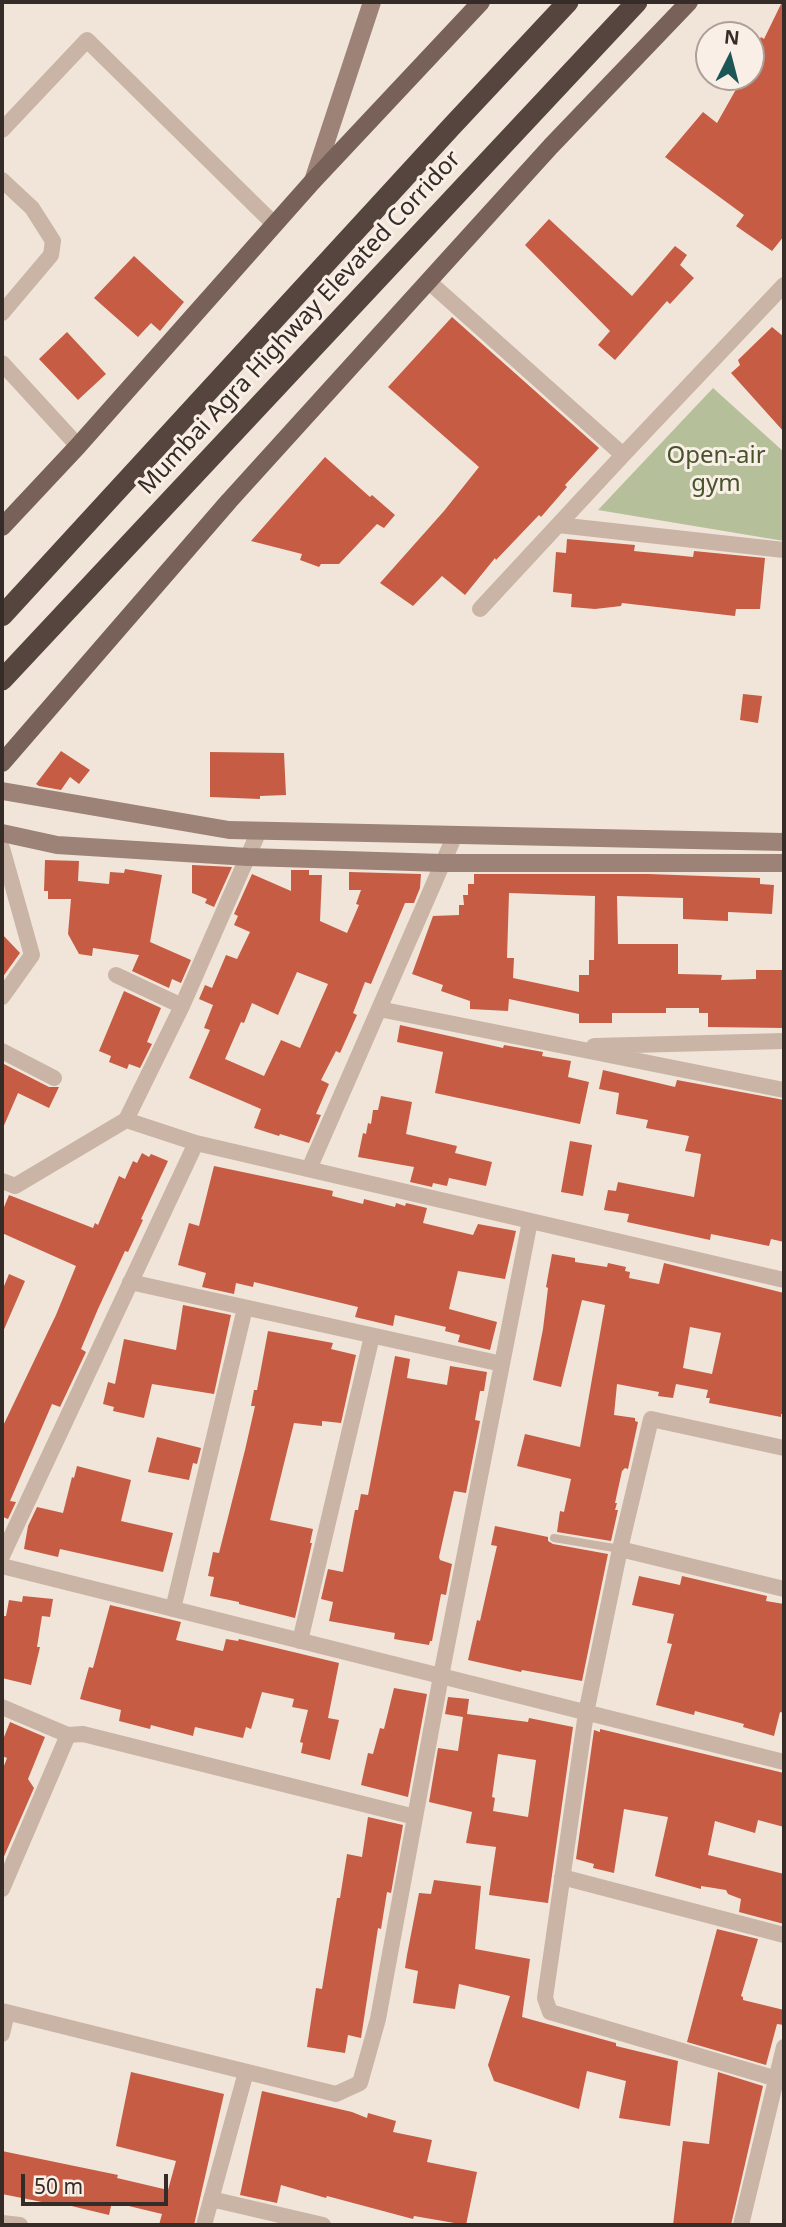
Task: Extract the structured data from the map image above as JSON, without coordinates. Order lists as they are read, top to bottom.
{
  "streets": {
    "highway": ["Mumbai Agra Highway Elevated Corridor"]
  },
  "parks": ["Open-air gym"],
  "scale_bar": "50 m",
  "north": "top"
}
